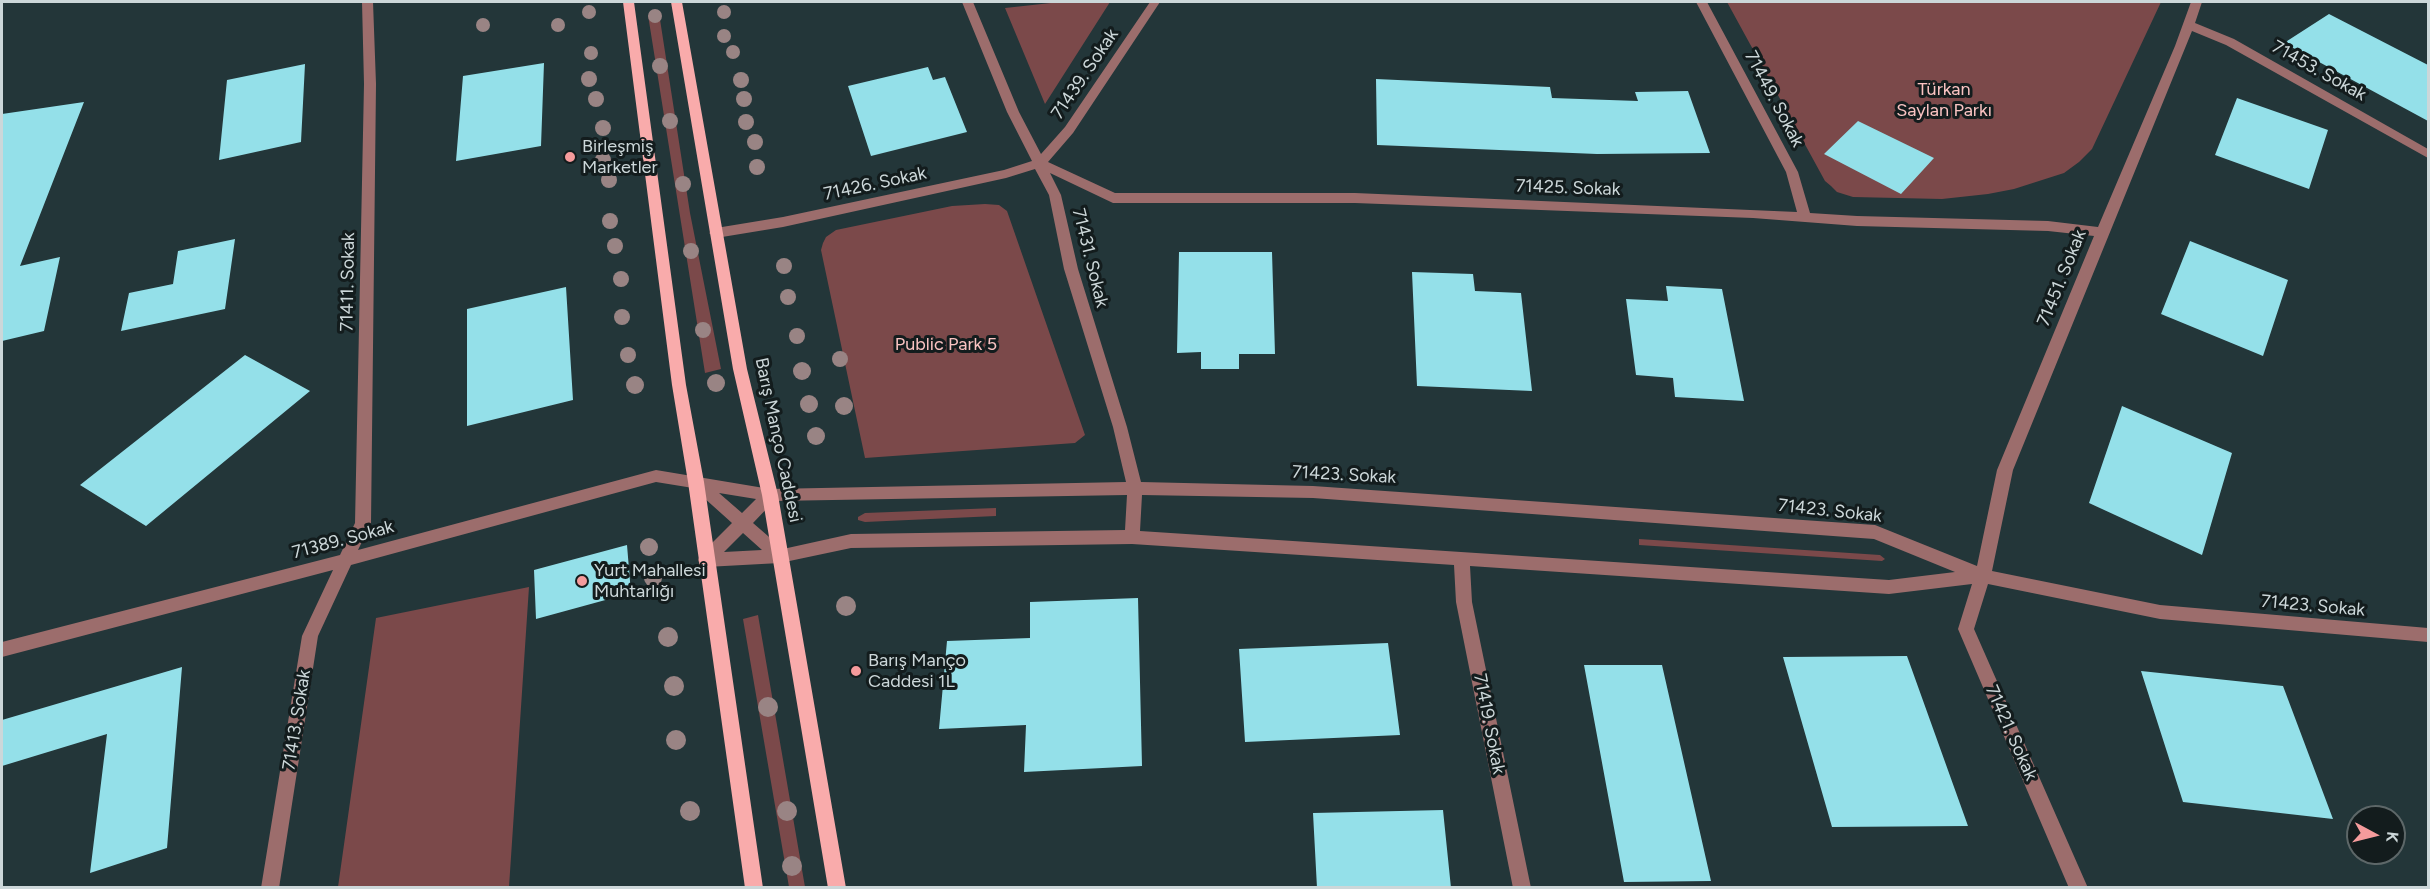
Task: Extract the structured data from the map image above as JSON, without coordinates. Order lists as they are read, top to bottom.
{
  "streets": {
    "main road": ["Barış Manço Caddesi"],
    "street": [
      "71453. Sokak",
      "71439. Sokak",
      "71449. Sokak",
      "71426. Sokak",
      "71425. Sokak",
      "71431. Sokak",
      "71451. Sokak",
      "71411. Sokak",
      "71423. Sokak",
      "71389. Sokak",
      "71413. Sokak",
      "71419. Sokak",
      "71421. Sokak"
    ]
  },
  "crossings": [
    ["71453. Sokak", "71451. Sokak"],
    ["71439. Sokak", "71426. Sokak"],
    ["71439. Sokak", "71425. Sokak"],
    ["71439. Sokak", "71431. Sokak"],
    ["71449. Sokak", "71425. Sokak"],
    ["71426. Sokak", "71425. Sokak"],
    ["71426. Sokak", "71431. Sokak"],
    ["71426. Sokak", "Barış Manço Caddesi"],
    ["71425. Sokak", "71431. Sokak"],
    ["71425. Sokak", "71451. Sokak"],
    ["71431. Sokak", "71423. Sokak"],
    ["71451. Sokak", "71423. Sokak"],
    ["71451. Sokak", "71421. Sokak"],
    ["71411. Sokak", "71389. Sokak"],
    ["71411. Sokak", "71413. Sokak"],
    ["Barış Manço Caddesi", "71423. Sokak"],
    ["71423. Sokak", "71389. Sokak"],
    ["71423. Sokak", "71419. Sokak"],
    ["71423. Sokak", "71421. Sokak"],
    ["71389. Sokak", "71413. Sokak"]
  ],
  "parks": ["Türkan Saylan Parkı", "Public Park 5"],
  "places": ["Birleşmiş Marketler", "Yurt Mahallesi Muhtarlığı", "Barış Manço Caddesi 1L"],
  "north": "right"
}
